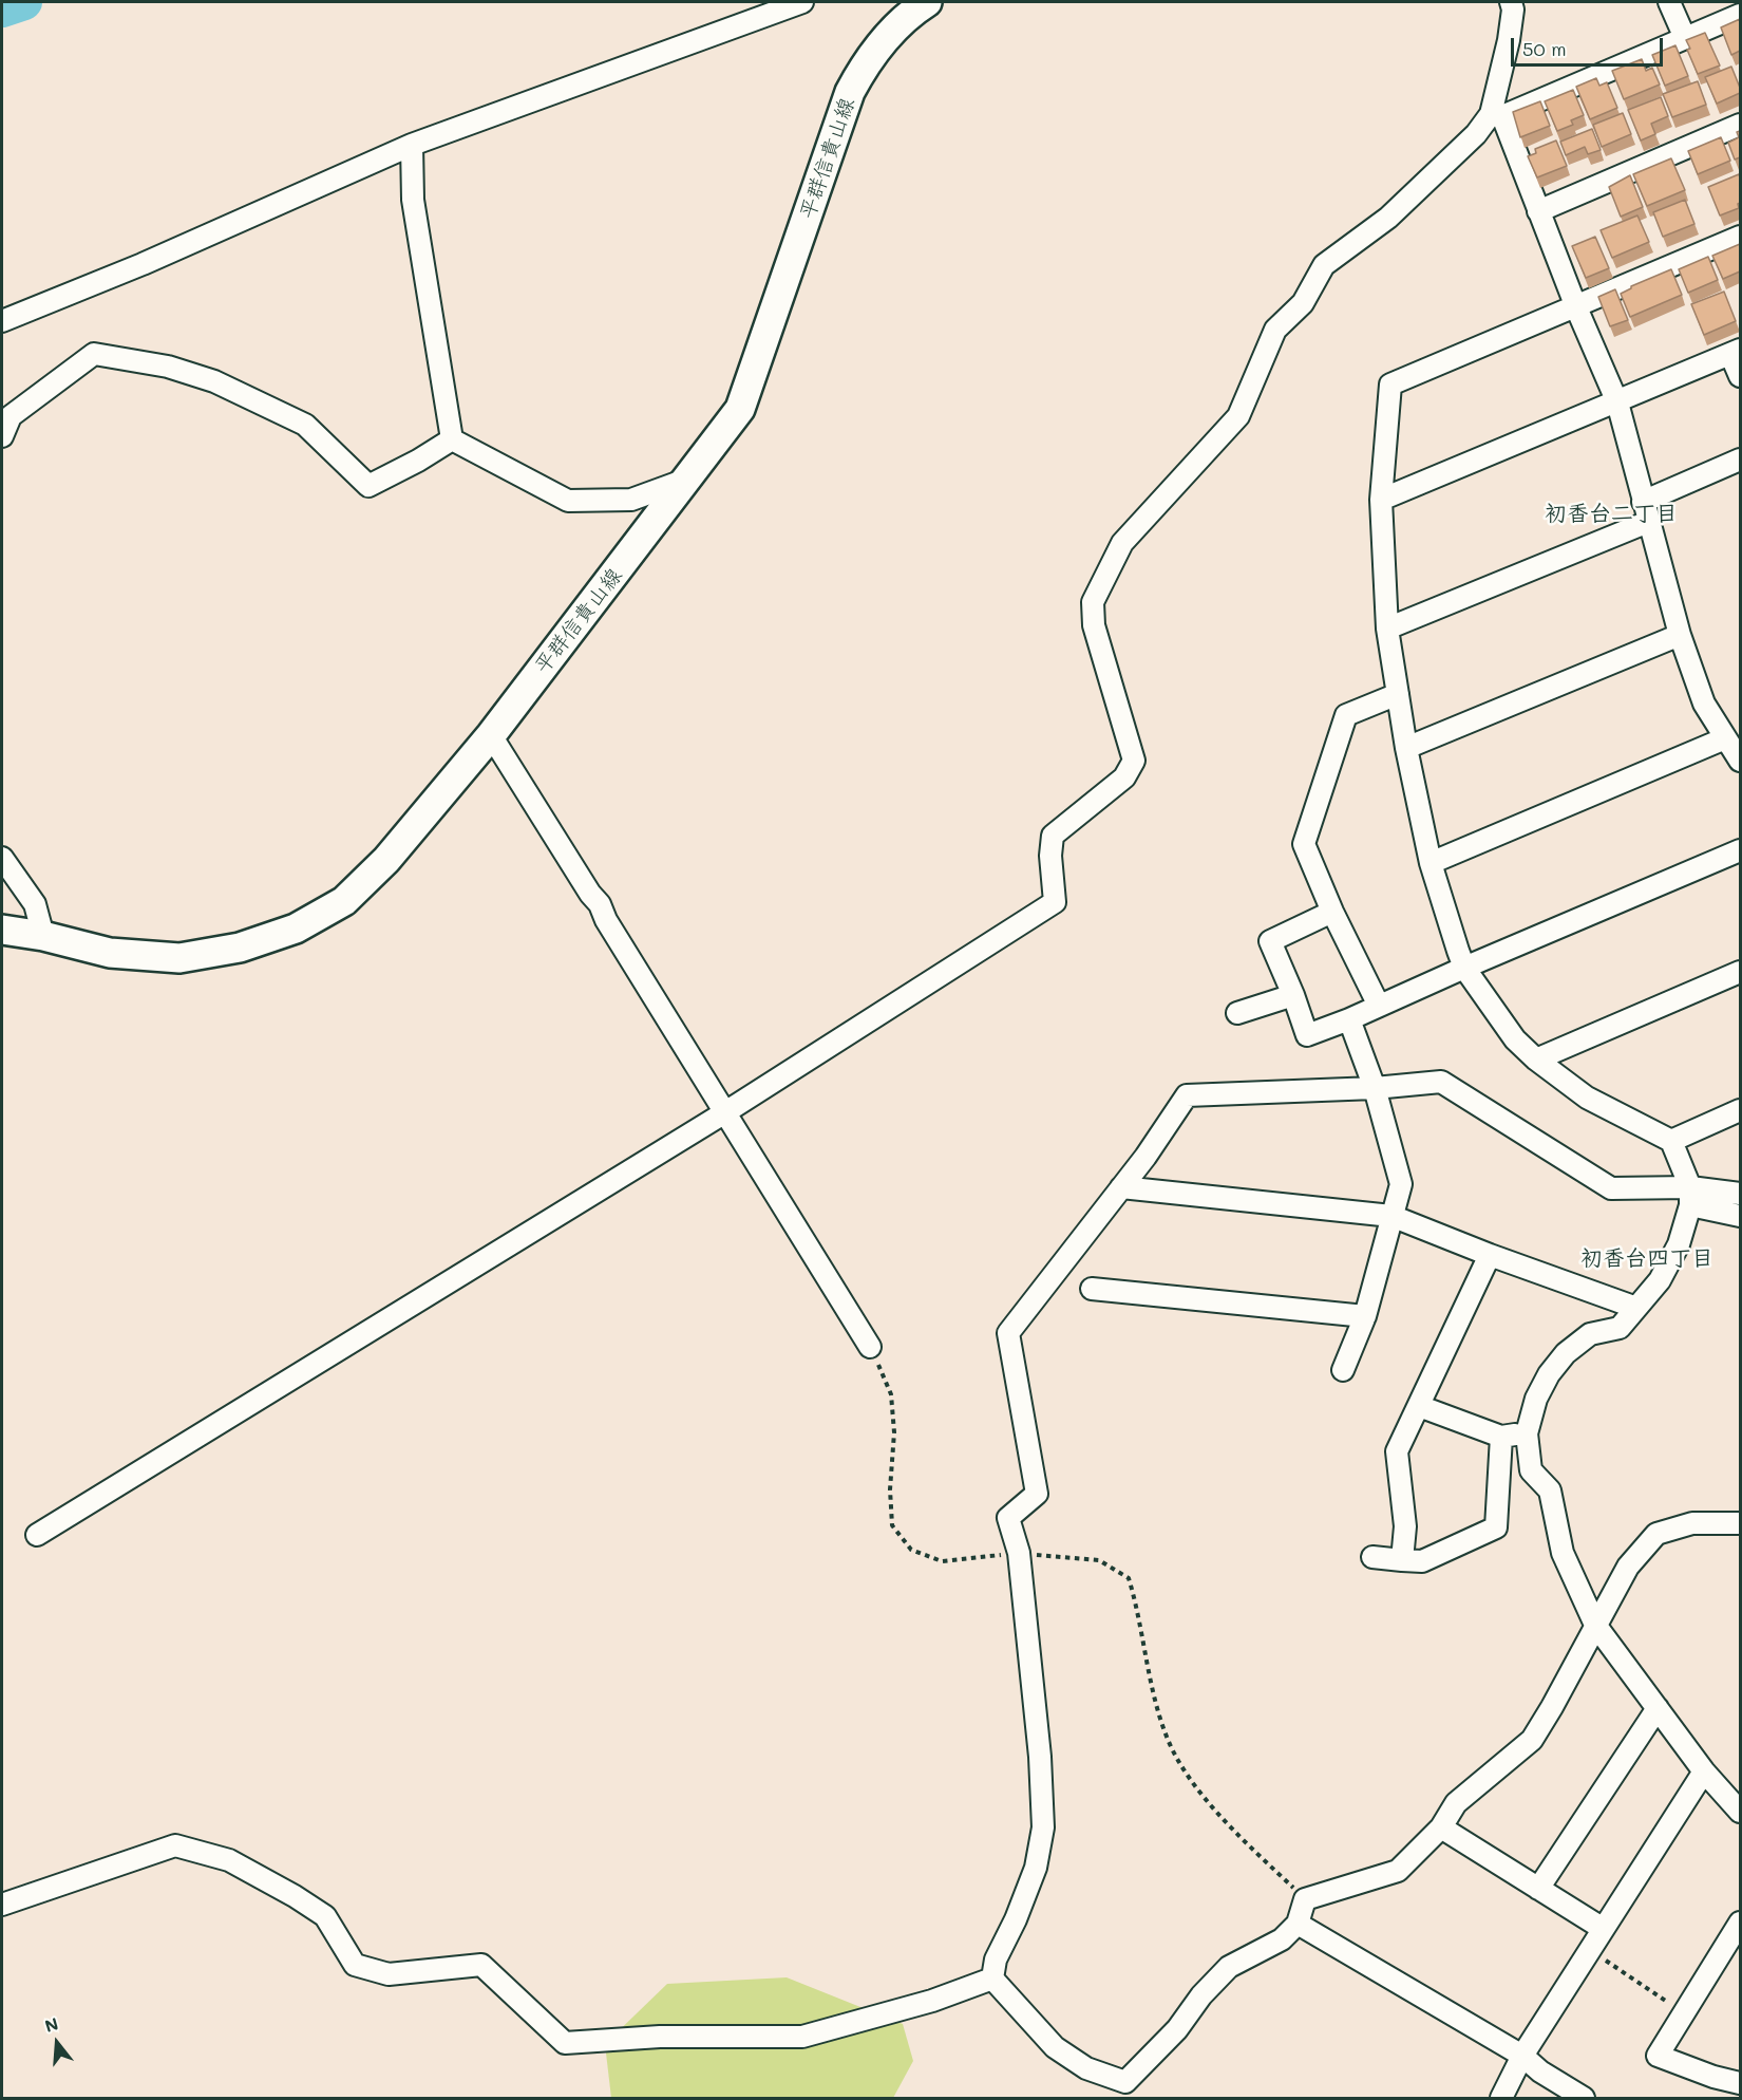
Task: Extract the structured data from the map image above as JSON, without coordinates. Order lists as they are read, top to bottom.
{
  "streets": {
    "main road": ["平群信貴山線"]
  },
  "districts": ["初香台二丁目", "初香台四丁目"],
  "scale_bar": "50 m",
  "north": "top"
}
